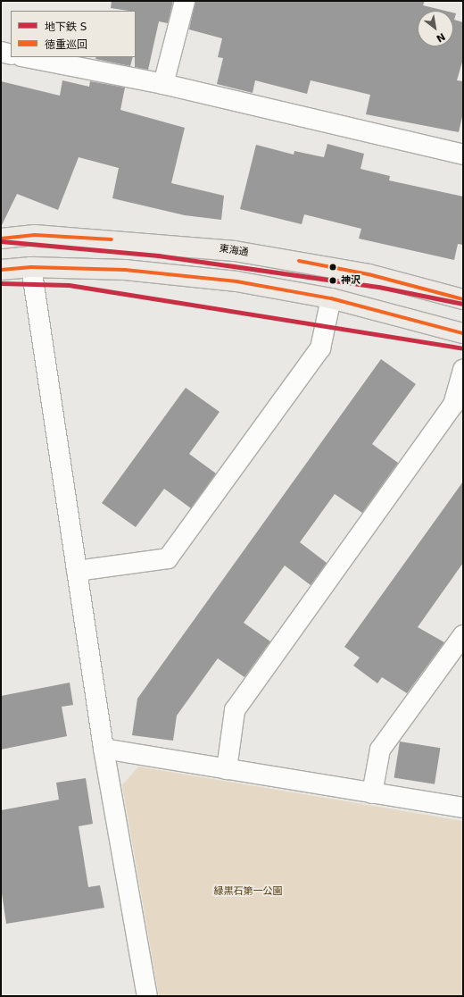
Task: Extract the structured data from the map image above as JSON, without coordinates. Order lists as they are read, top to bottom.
{
  "streets": {
    "main road": ["東海通"]
  },
  "parks": ["緑黒石第一公園"],
  "places": ["神沢"],
  "lines": ["transit line 徳重巡回", "metro line S"],
  "legend": ["地下鉄 S", "徳重巡回"],
  "north": "bottom right"
}
